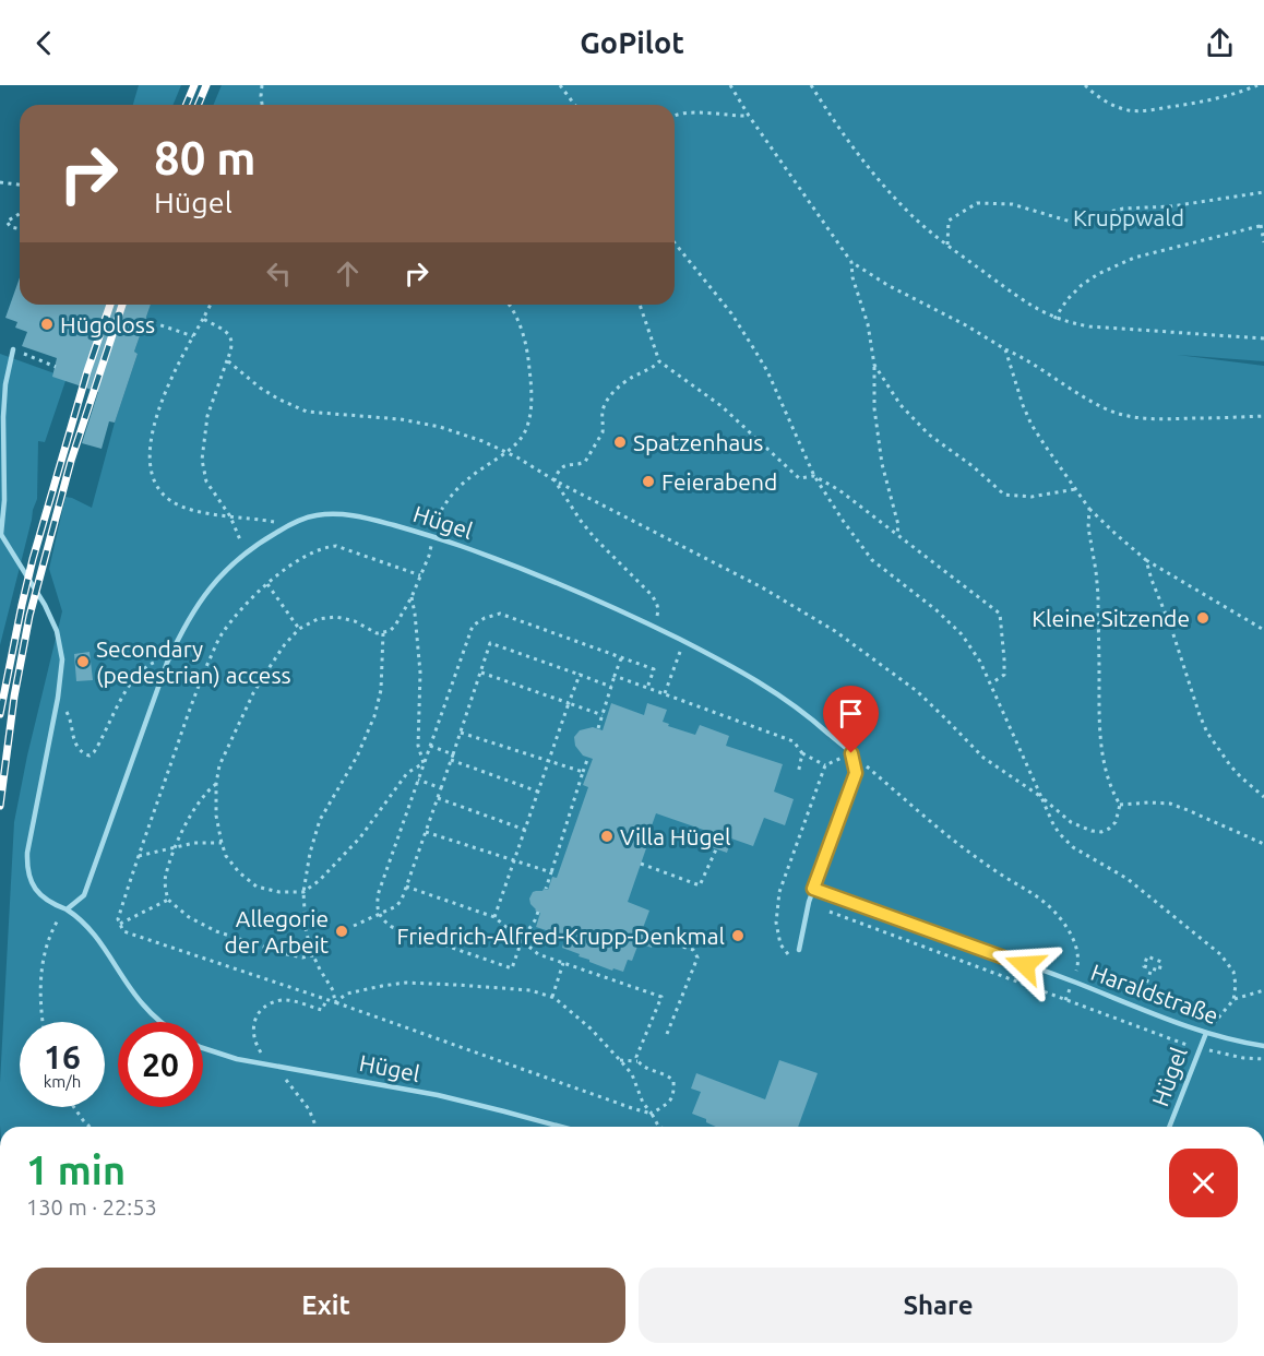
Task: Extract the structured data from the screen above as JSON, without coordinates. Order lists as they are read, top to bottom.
{
  "streets": {
    "lane": ["Hügel", "Haraldstraße"]
  },
  "crossings": [
    ["Hügel", "Haraldstraße"]
  ],
  "parks": ["Kruppwald"],
  "places": [
    "Hügoloss",
    "Spatzenhaus",
    "Feierabend",
    "Kleine Sitzende",
    "Secondary (pedestrian) access",
    "Villa Hügel",
    "Allegorie der Arbeit",
    "Friedrich-Alfred-Krupp-Denkmal"
  ],
  "page": {
    "header": "GoPilot",
    "turn": ["80 m", "Hügel"],
    "speed": "16 km/h",
    "limit": "20",
    "heading": ["1 min", "130 m · 22:53"],
    "buttons": ["Exit", "Share"]
  }
}
